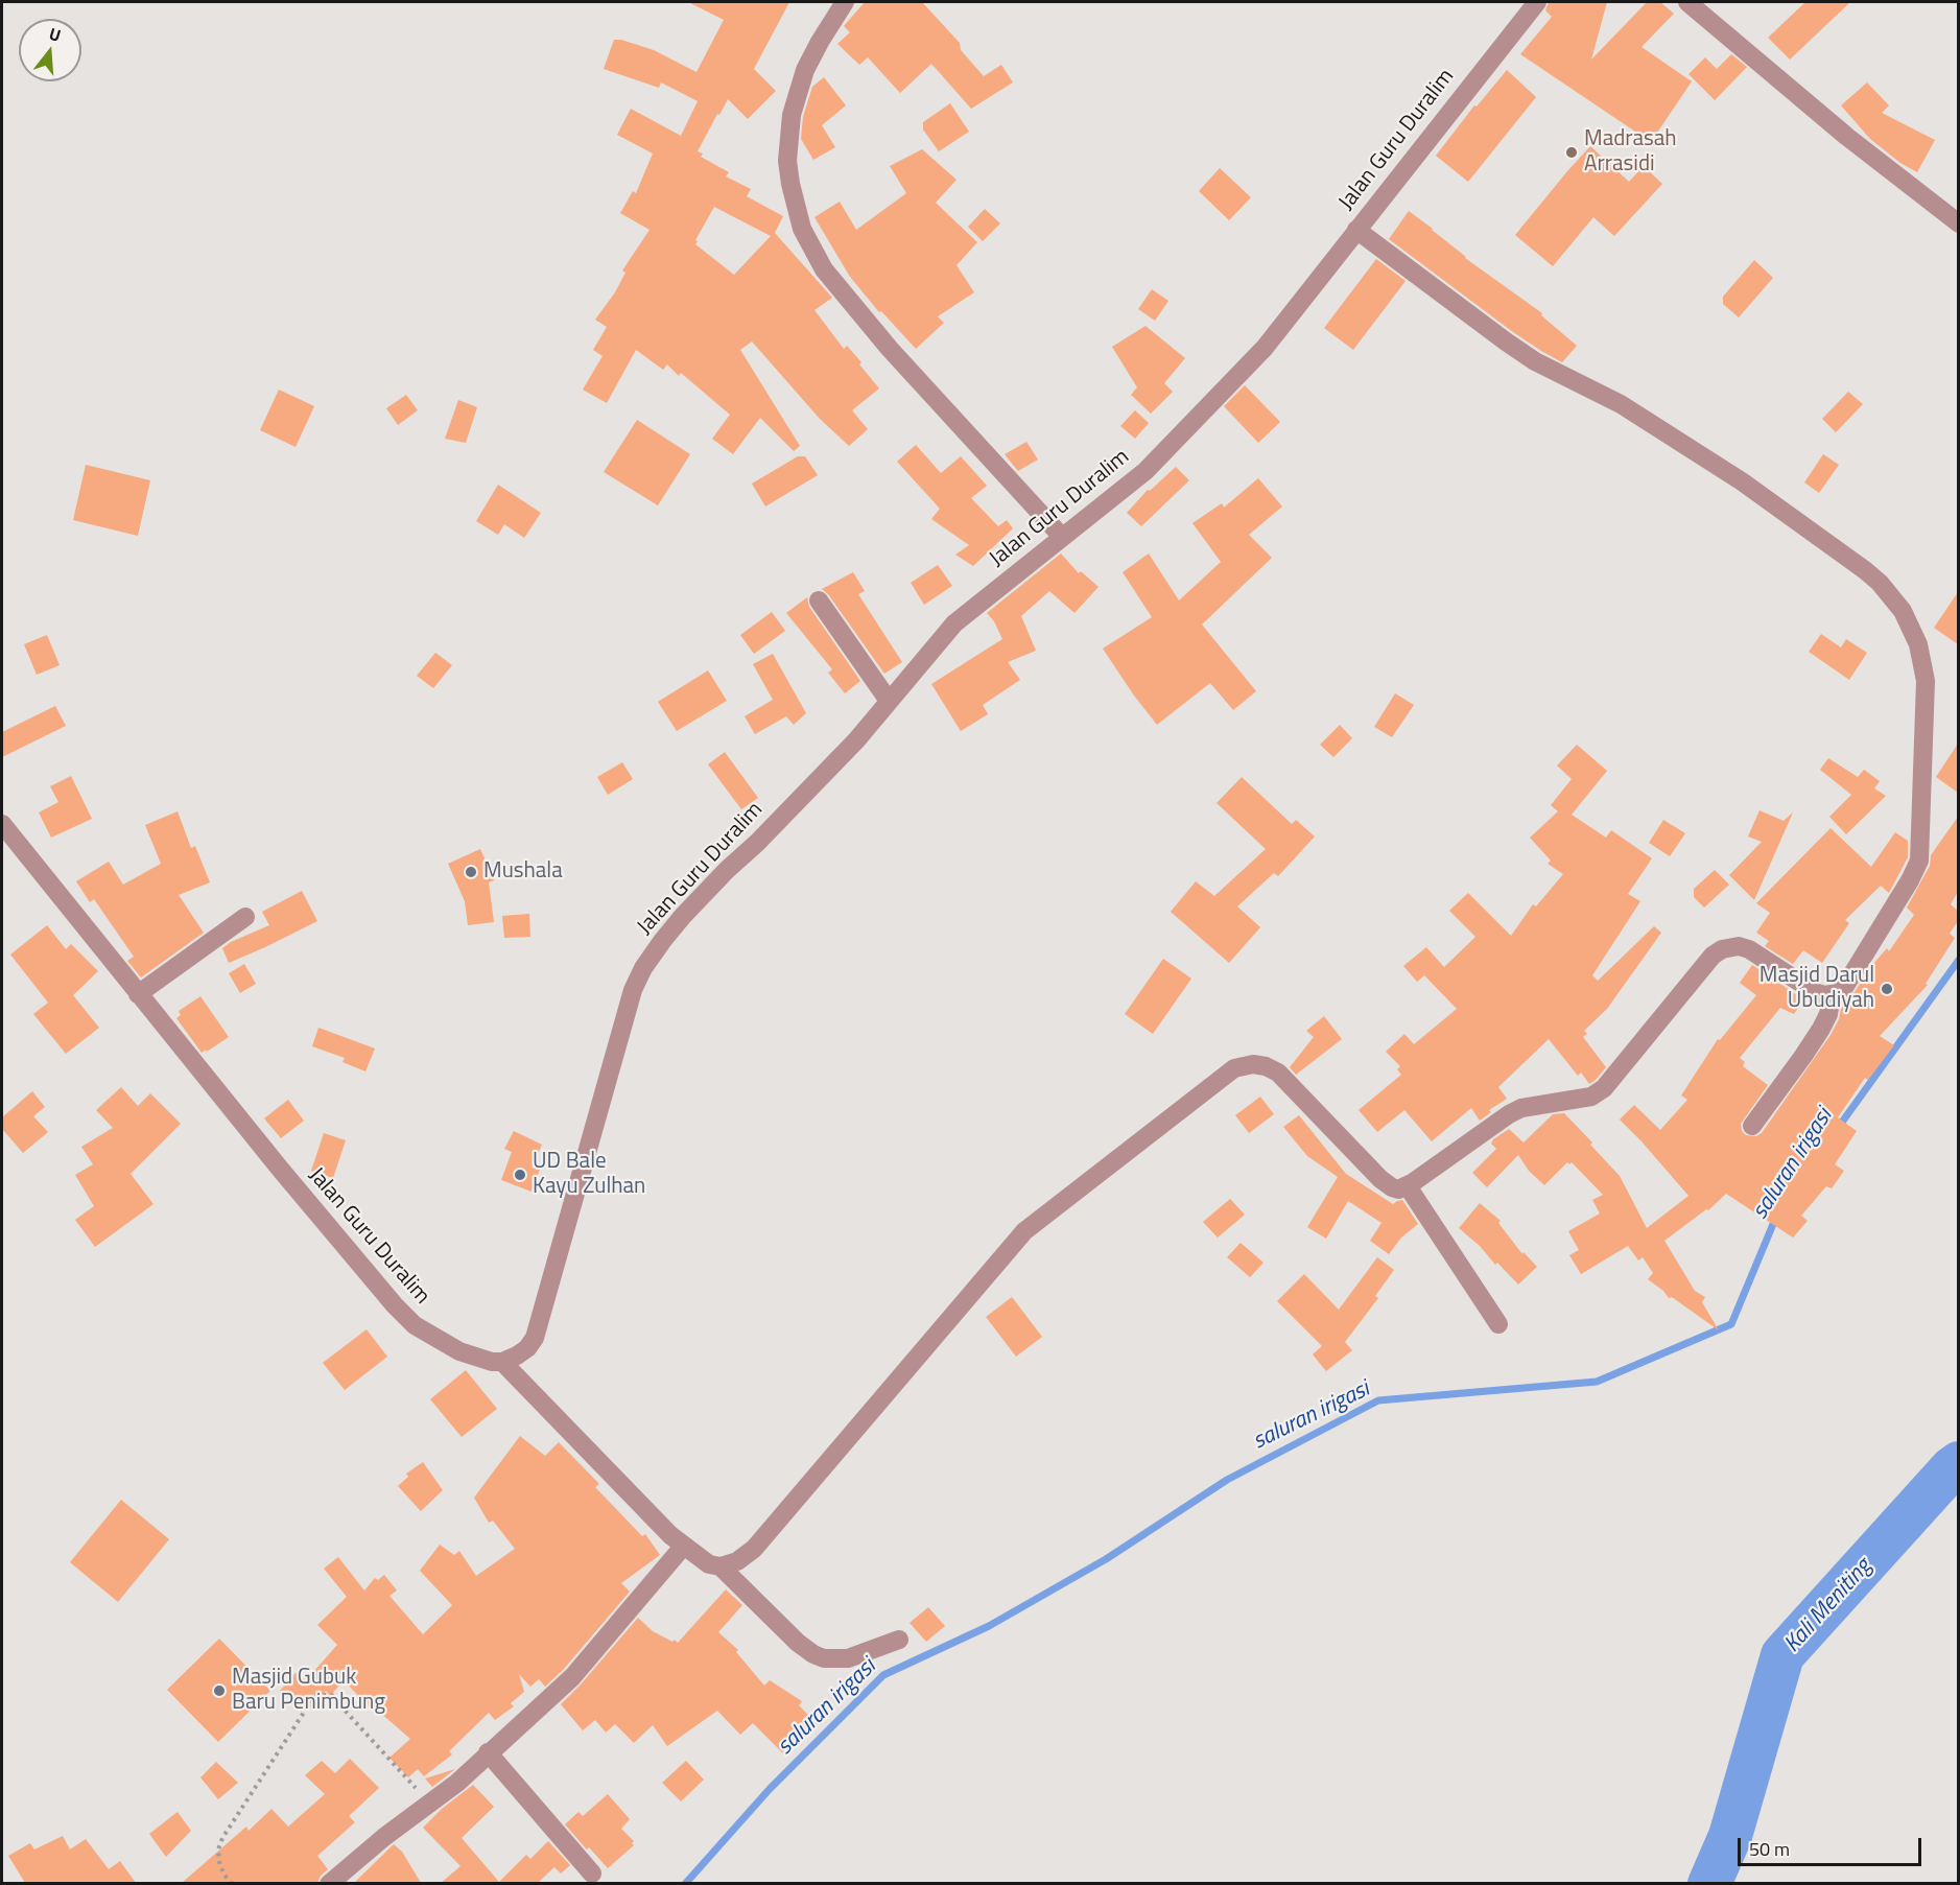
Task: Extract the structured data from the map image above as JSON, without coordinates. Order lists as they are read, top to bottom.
{
  "streets": {
    "street": ["Jalan Guru Duralim"]
  },
  "water": ["saluran irigasi", "Kali Meniting"],
  "places": [
    "Madrasah Arrasidi",
    "Mushala",
    "Masjid Darul Ubudiyah",
    "UD Bale Kayu Zulhan",
    "Masjid Gubuk Baru Penimbung"
  ],
  "scale_bar": "50 m",
  "north": "top"
}
